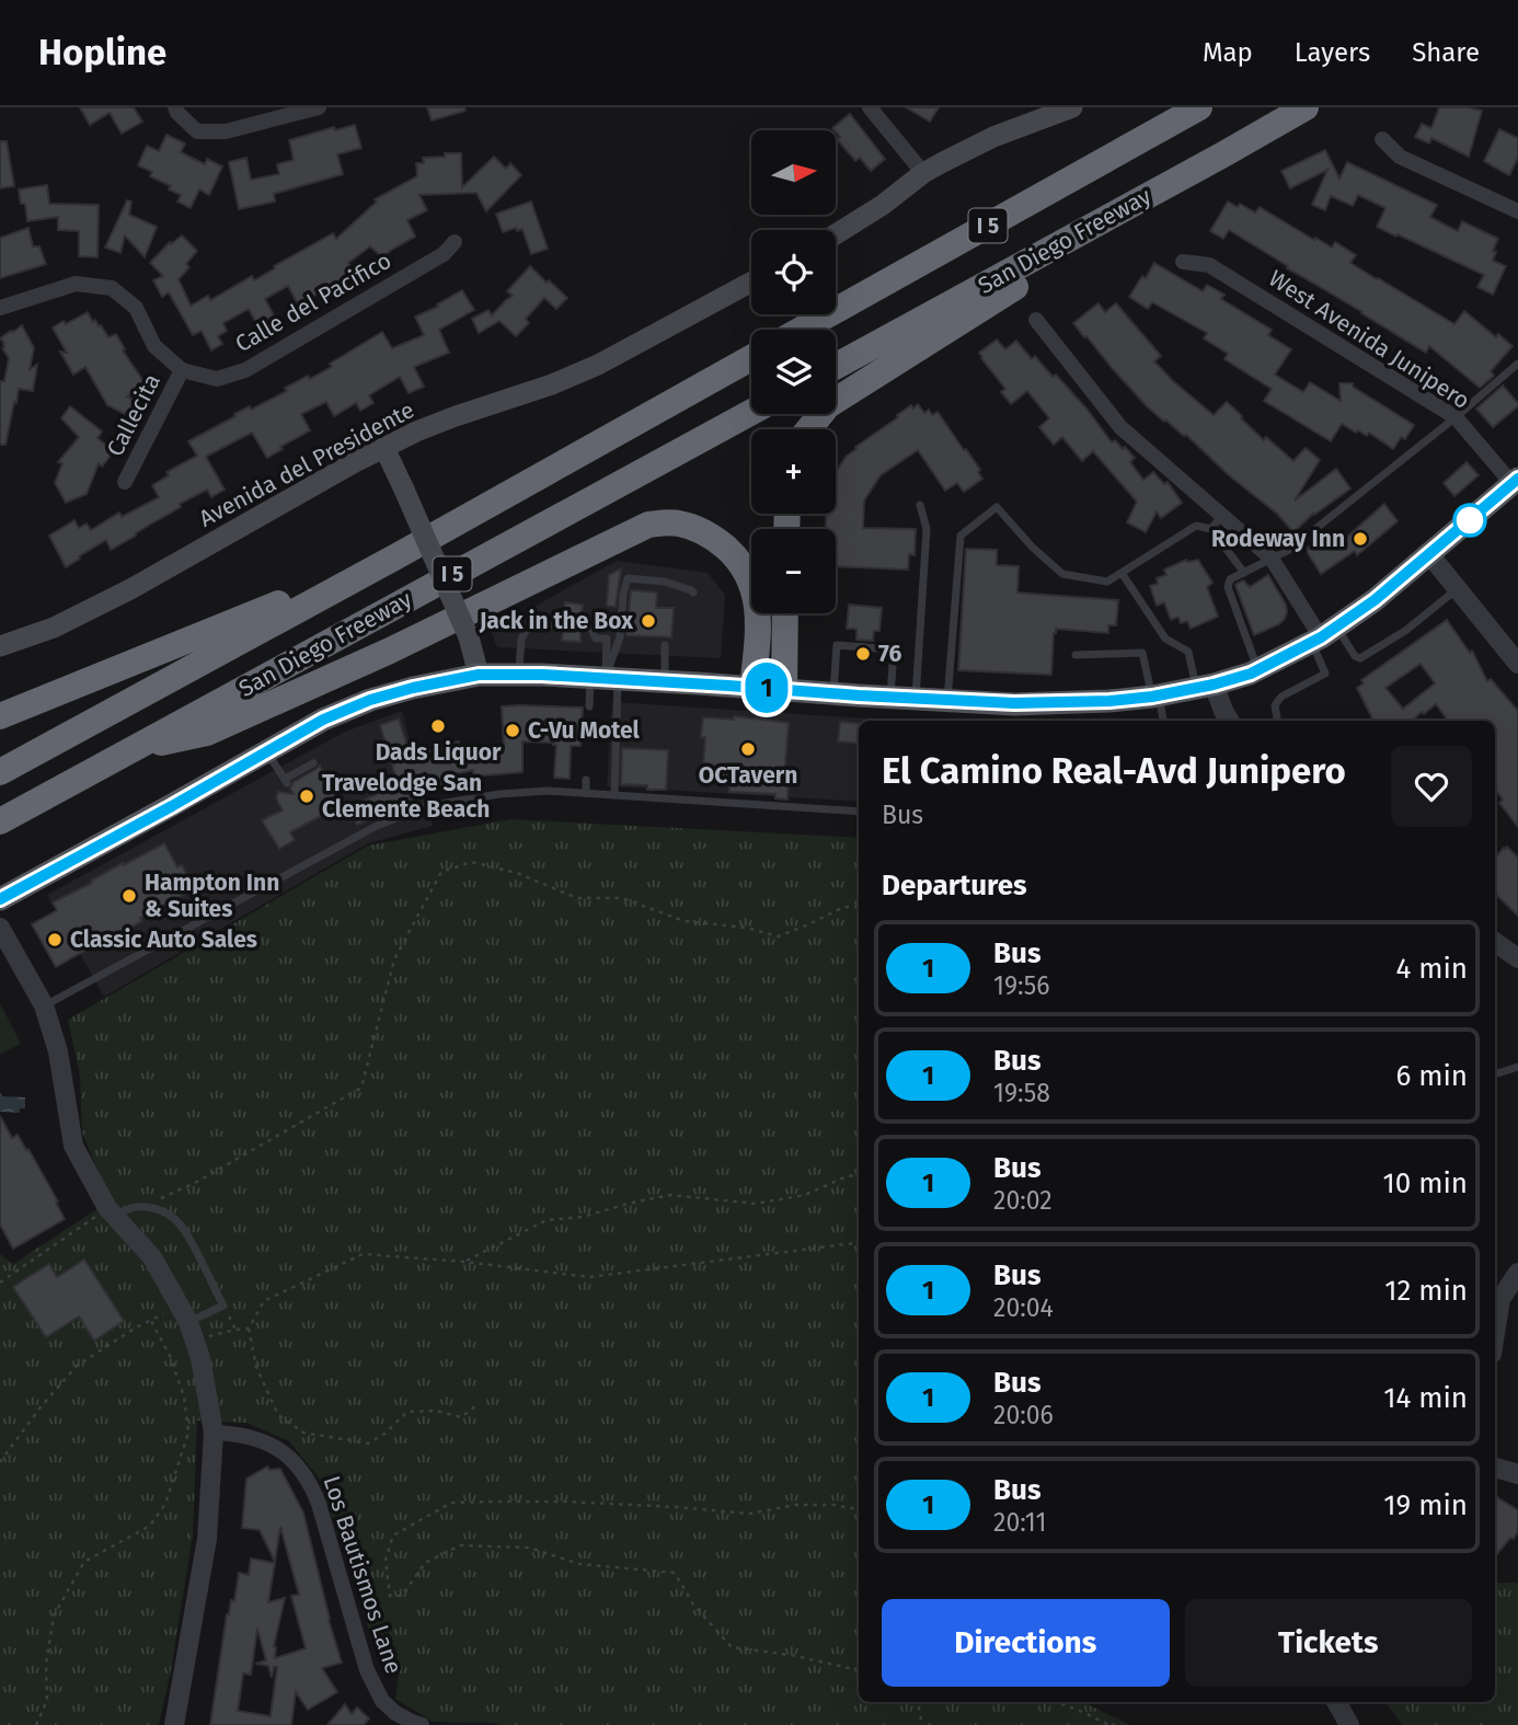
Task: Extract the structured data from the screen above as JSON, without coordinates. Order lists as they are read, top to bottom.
{
  "streets": {
    "highway": ["I 5", "San Diego Freeway"],
    "main road": ["Avenida del Presidente"],
    "street": [
      "Calle del Pacifico",
      "West Avenida Junipero",
      "Callecita",
      "Los Bautismos Lane"
    ]
  },
  "crossings": [
    ["Calle del Pacifico", "Callecita"]
  ],
  "places": [
    "Rodeway Inn",
    "Jack in the Box",
    "76",
    "Dads Liquor",
    "C-Vu Motel",
    "OCTavern",
    "Travelodge San Clemente Beach",
    "Hampton Inn & Suites",
    "Classic Auto Sales"
  ],
  "lines": ["bus line 1"],
  "north": "right",
  "page": {
    "header": "Hopline",
    "nav": ["Map", "Layers", "Share"],
    "on_map": "1",
    "map_buttons": ["+", "−"],
    "heading": [
      ["El Camino Real-Avd Junipero", "Bus"],
      "Departures"
    ],
    "list": [
      {
        "mark": "1",
        "name": "Bus",
        "note": "19:56",
        "value": "4 min"
      },
      {
        "mark": "1",
        "name": "Bus",
        "note": "19:58",
        "value": "6 min"
      },
      {
        "mark": "1",
        "name": "Bus",
        "note": "20:02",
        "value": "10 min"
      },
      {
        "mark": "1",
        "name": "Bus",
        "note": "20:04",
        "value": "12 min"
      },
      {
        "mark": "1",
        "name": "Bus",
        "note": "20:06",
        "value": "14 min"
      },
      {
        "mark": "1",
        "name": "Bus",
        "note": "20:11",
        "value": "19 min"
      }
    ],
    "buttons": ["Directions", "Tickets"]
  }
}
